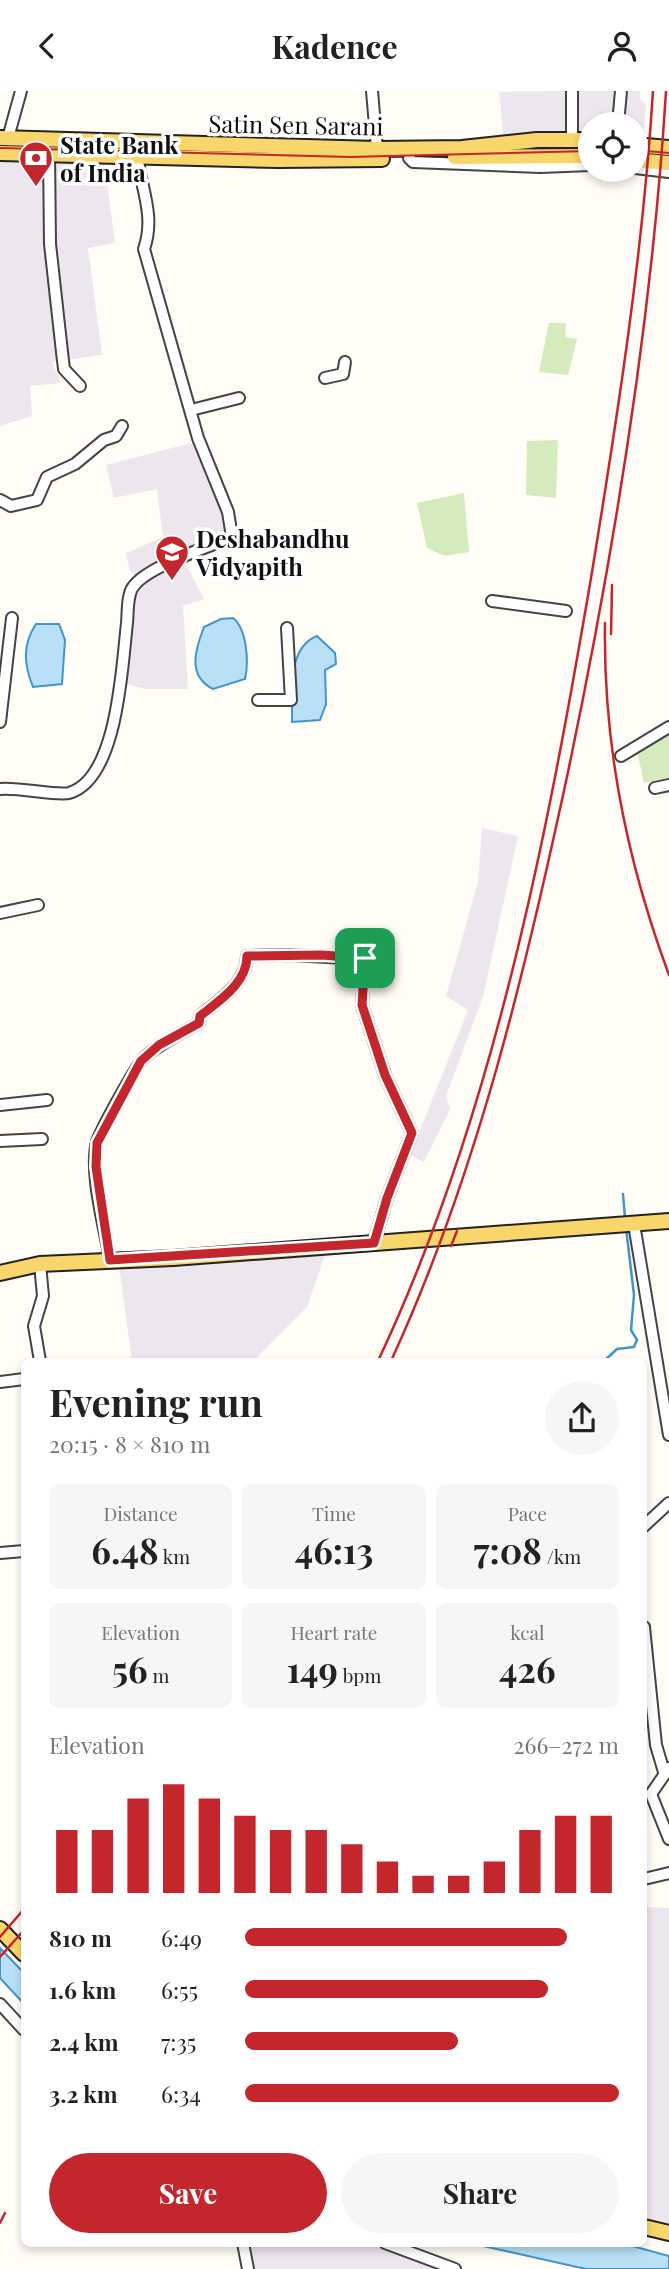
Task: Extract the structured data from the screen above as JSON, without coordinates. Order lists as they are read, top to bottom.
{
  "streets": {
    "main road": ["Satin Sen Sarani"]
  },
  "places": {
    "bank": ["State Bank of India"],
    "school or university": ["Deshabandhu Vidyapith"]
  },
  "page": {
    "header": "Kadence",
    "heading": ["Evening run", "20:15 · 8 × 810 m"],
    "stats": [
      ["Distance", "6.48 km"],
      ["Time", "46:13"],
      ["Pace", "7:08 /km"],
      ["Elevation", "56 m"],
      ["Heart rate", "149 bpm"],
      ["kcal", "426"]
    ],
    "chart": ["Elevation", "266–272 m"],
    "list": [
      {
        "name": "810 m",
        "note": "6:49"
      },
      {
        "name": "1.6 km",
        "note": "6:55"
      },
      {
        "name": "2.4 km",
        "note": "7:35"
      },
      {
        "name": "3.2 km",
        "note": "6:34"
      }
    ],
    "buttons": ["Save", "Share"]
  }
}
